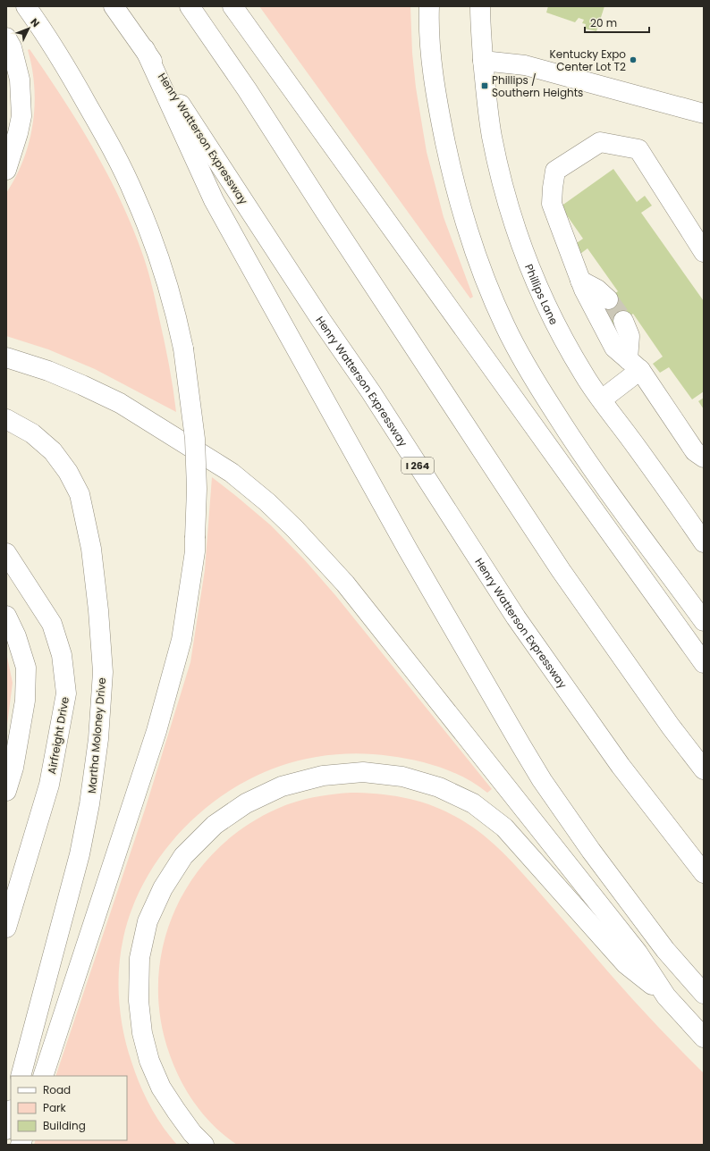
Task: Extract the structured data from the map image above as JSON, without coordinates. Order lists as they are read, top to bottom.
{
  "streets": {
    "main road": [
      "Henry Watterson Expressway",
      "Phillips Lane",
      "I 264",
      "Airfreight Drive",
      "Martha Moloney Drive"
    ]
  },
  "places": {
    "other": ["Kentucky Expo Center Lot T2"],
    "transit": ["Phillips / Southern Heights"]
  },
  "legend": ["Road", "Park", "Building"],
  "scale_bar": "20 m",
  "north": "top right"
}
